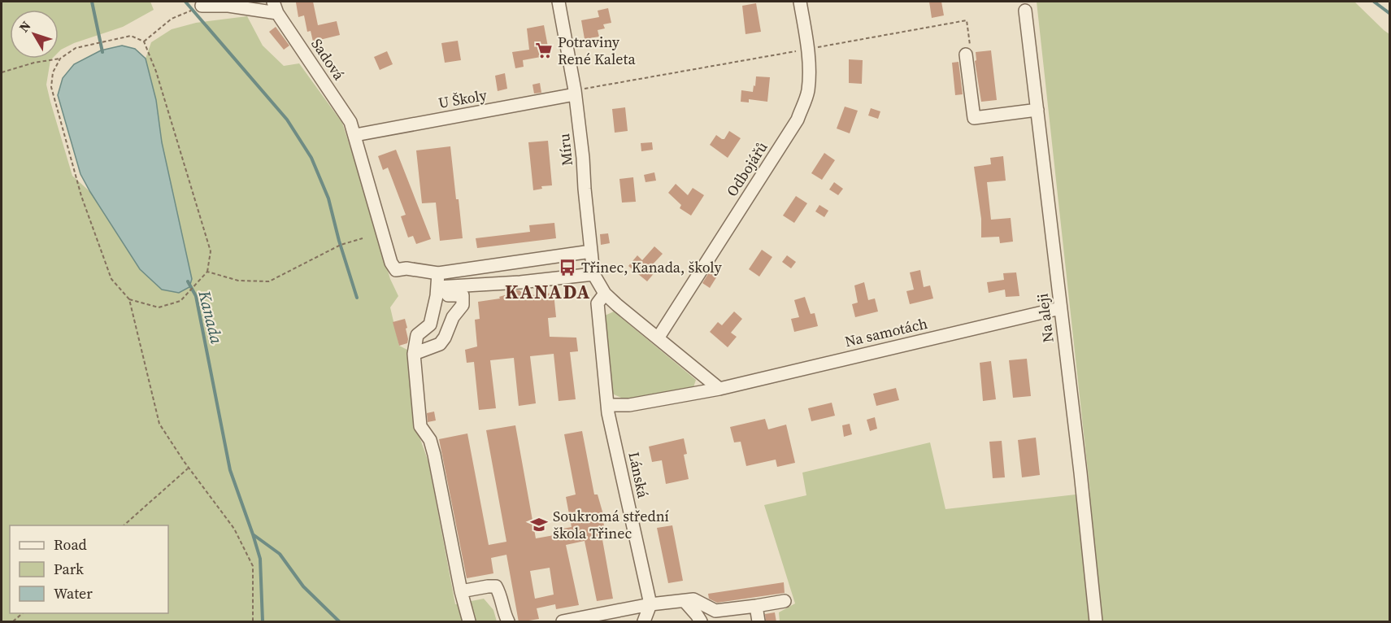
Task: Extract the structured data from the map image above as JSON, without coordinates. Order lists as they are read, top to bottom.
{
  "streets": {
    "street": [
      "Sadová",
      "U Školy",
      "Míru",
      "Odbojářů",
      "Na aleji",
      "Na samotách",
      "Lánská"
    ]
  },
  "crossings": [
    ["Sadová", "U Školy"],
    ["U Školy", "Míru"],
    ["Míru", "Lánská"],
    ["Na aleji", "Na samotách"],
    ["Na samotách", "Lánská"]
  ],
  "districts": ["KANADA"],
  "water": ["Kanada"],
  "places": {
    "supermarket": ["Potraviny René Kaleta"],
    "bus stop": ["Třinec, Kanada, školy"],
    "school or university": ["Soukromá střední škola Třinec"]
  },
  "legend": ["Road", "Park", "Water"],
  "north": "top left"
}
